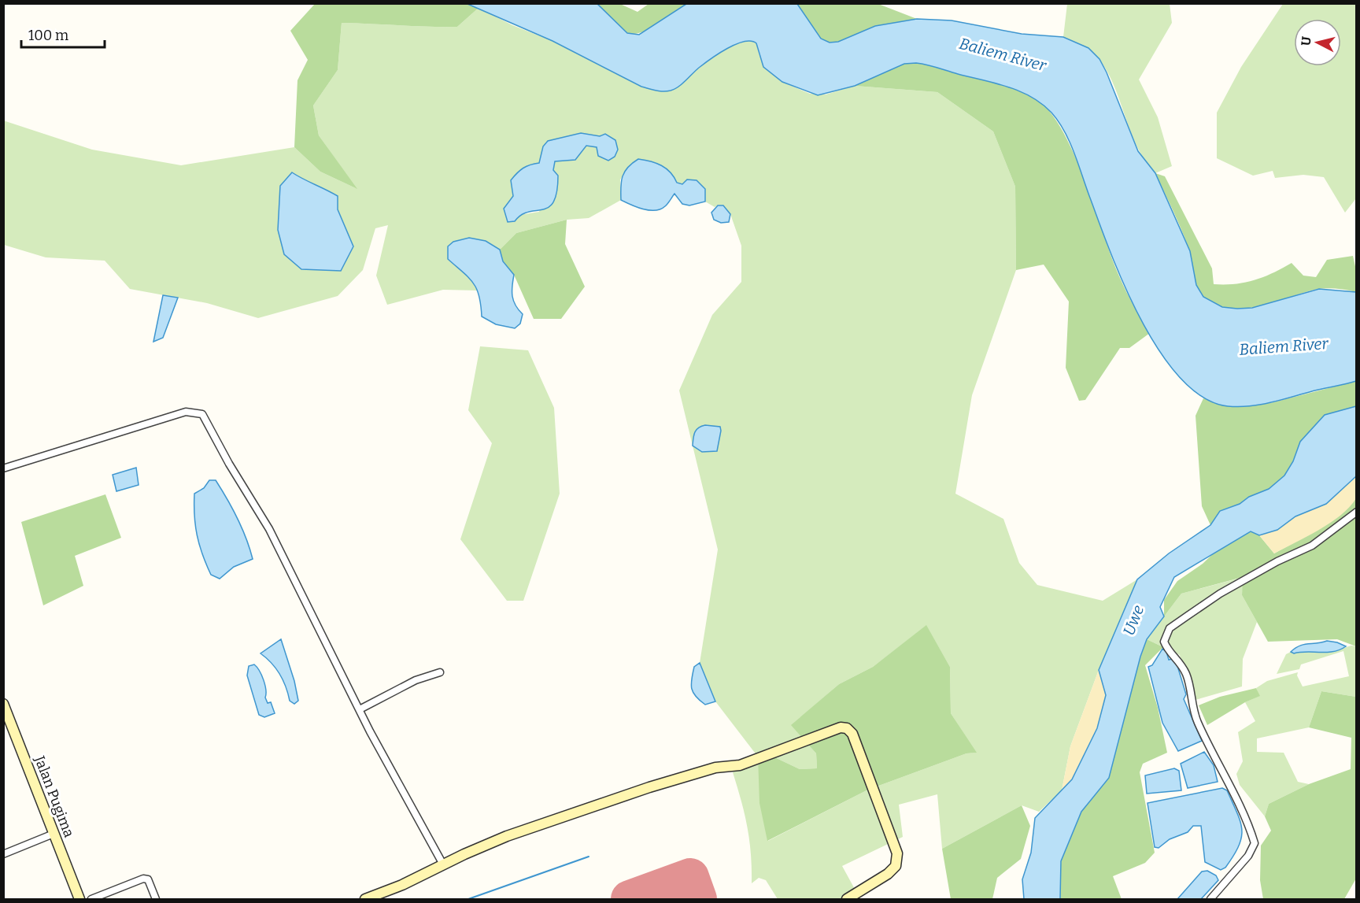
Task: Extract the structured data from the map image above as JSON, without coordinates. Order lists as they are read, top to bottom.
{
  "streets": {
    "main road": ["Jalan Pugima"]
  },
  "water": ["Baliem River", "Uwe"],
  "scale_bar": "100 m",
  "north": "left"
}
